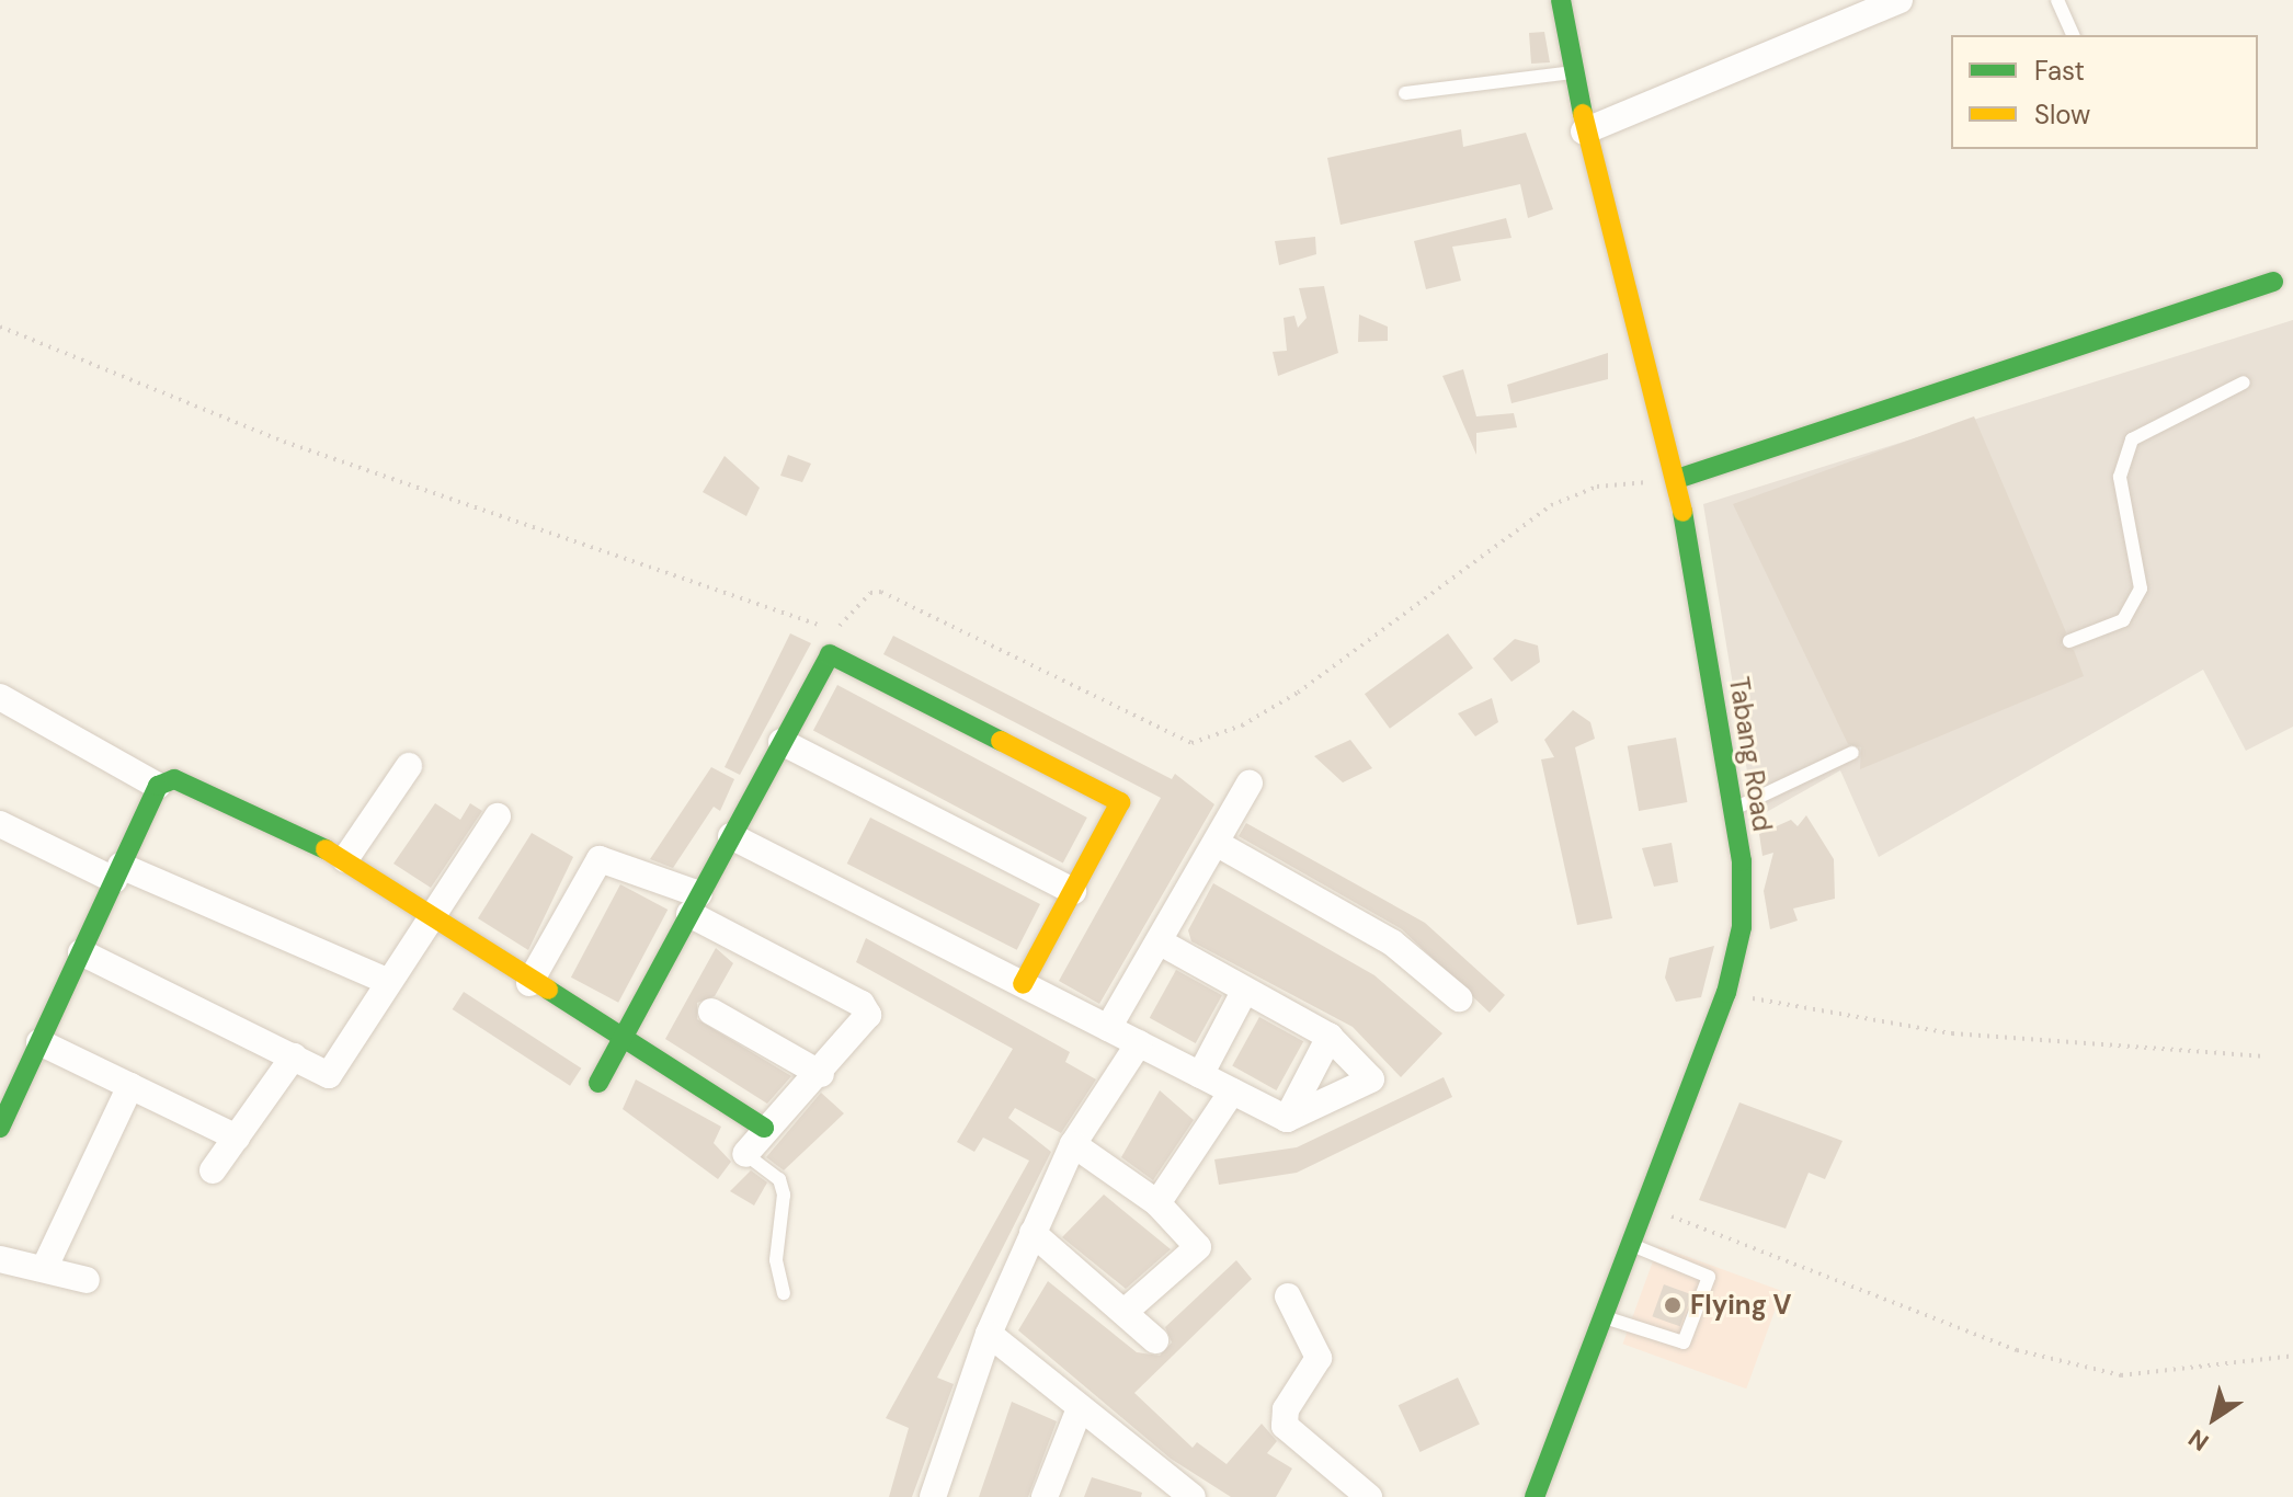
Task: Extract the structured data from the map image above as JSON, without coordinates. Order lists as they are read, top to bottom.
{
  "streets": {
    "street": ["Tabang Road"]
  },
  "places": ["Flying V"],
  "legend": ["Fast", "Slow"],
  "north": "bottom left"
}
